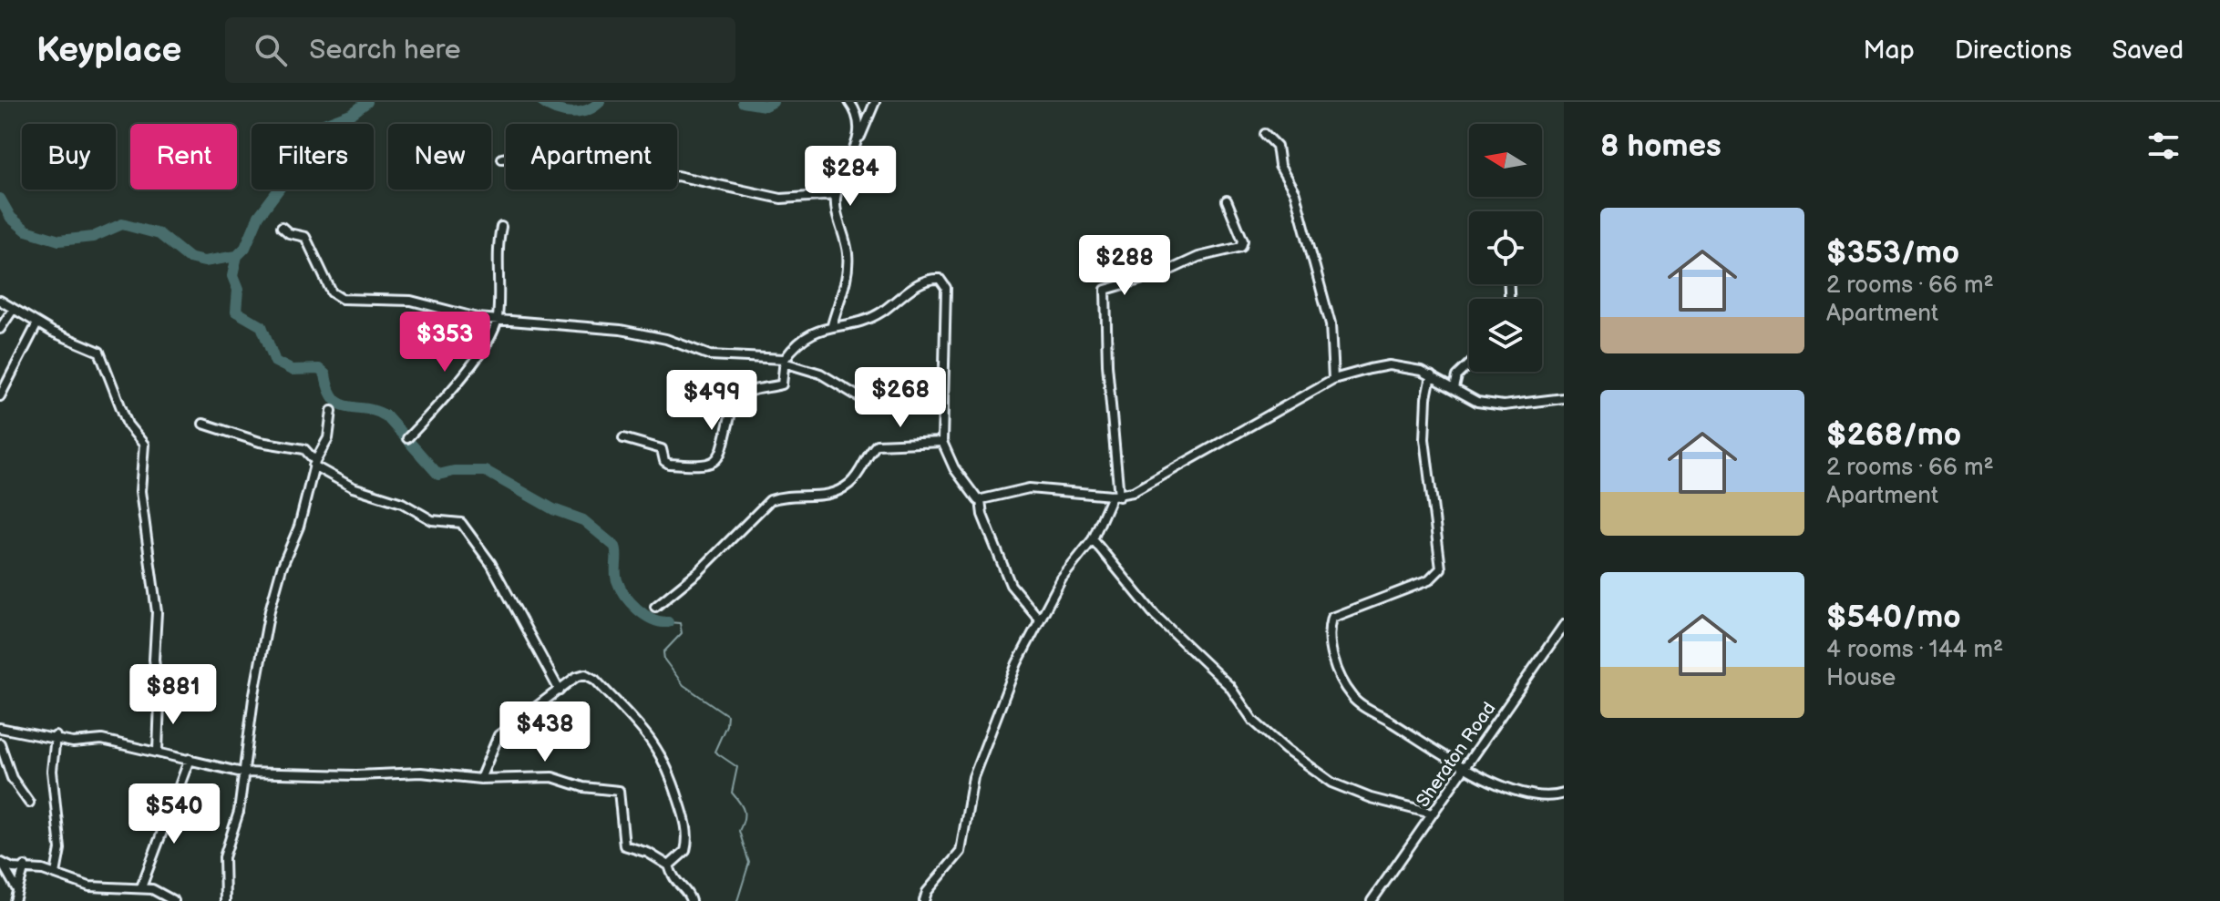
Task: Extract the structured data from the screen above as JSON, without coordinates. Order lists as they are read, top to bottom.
{
  "streets": {
    "street": ["Sheraton Road"]
  },
  "north": "left",
  "page": {
    "header": "Keyplace",
    "search": "Search here",
    "nav": ["Map", "Directions", "Saved"],
    "heading": "8 homes",
    "chip": [
      "Buy",
      "Rent",
      "Filters",
      "New",
      "Apartment"
    ],
    "price": [
      "$284",
      "$288",
      "$353",
      "$268",
      "$499",
      "$881",
      "$438",
      "$540"
    ],
    "list": [
      {
        "name": "$353/mo",
        "note": "2 rooms · 66 m² · Apartment"
      },
      {
        "name": "$268/mo",
        "note": "2 rooms · 66 m² · Apartment"
      },
      {
        "name": "$540/mo",
        "note": "4 rooms · 144 m² · House"
      }
    ]
  }
}
